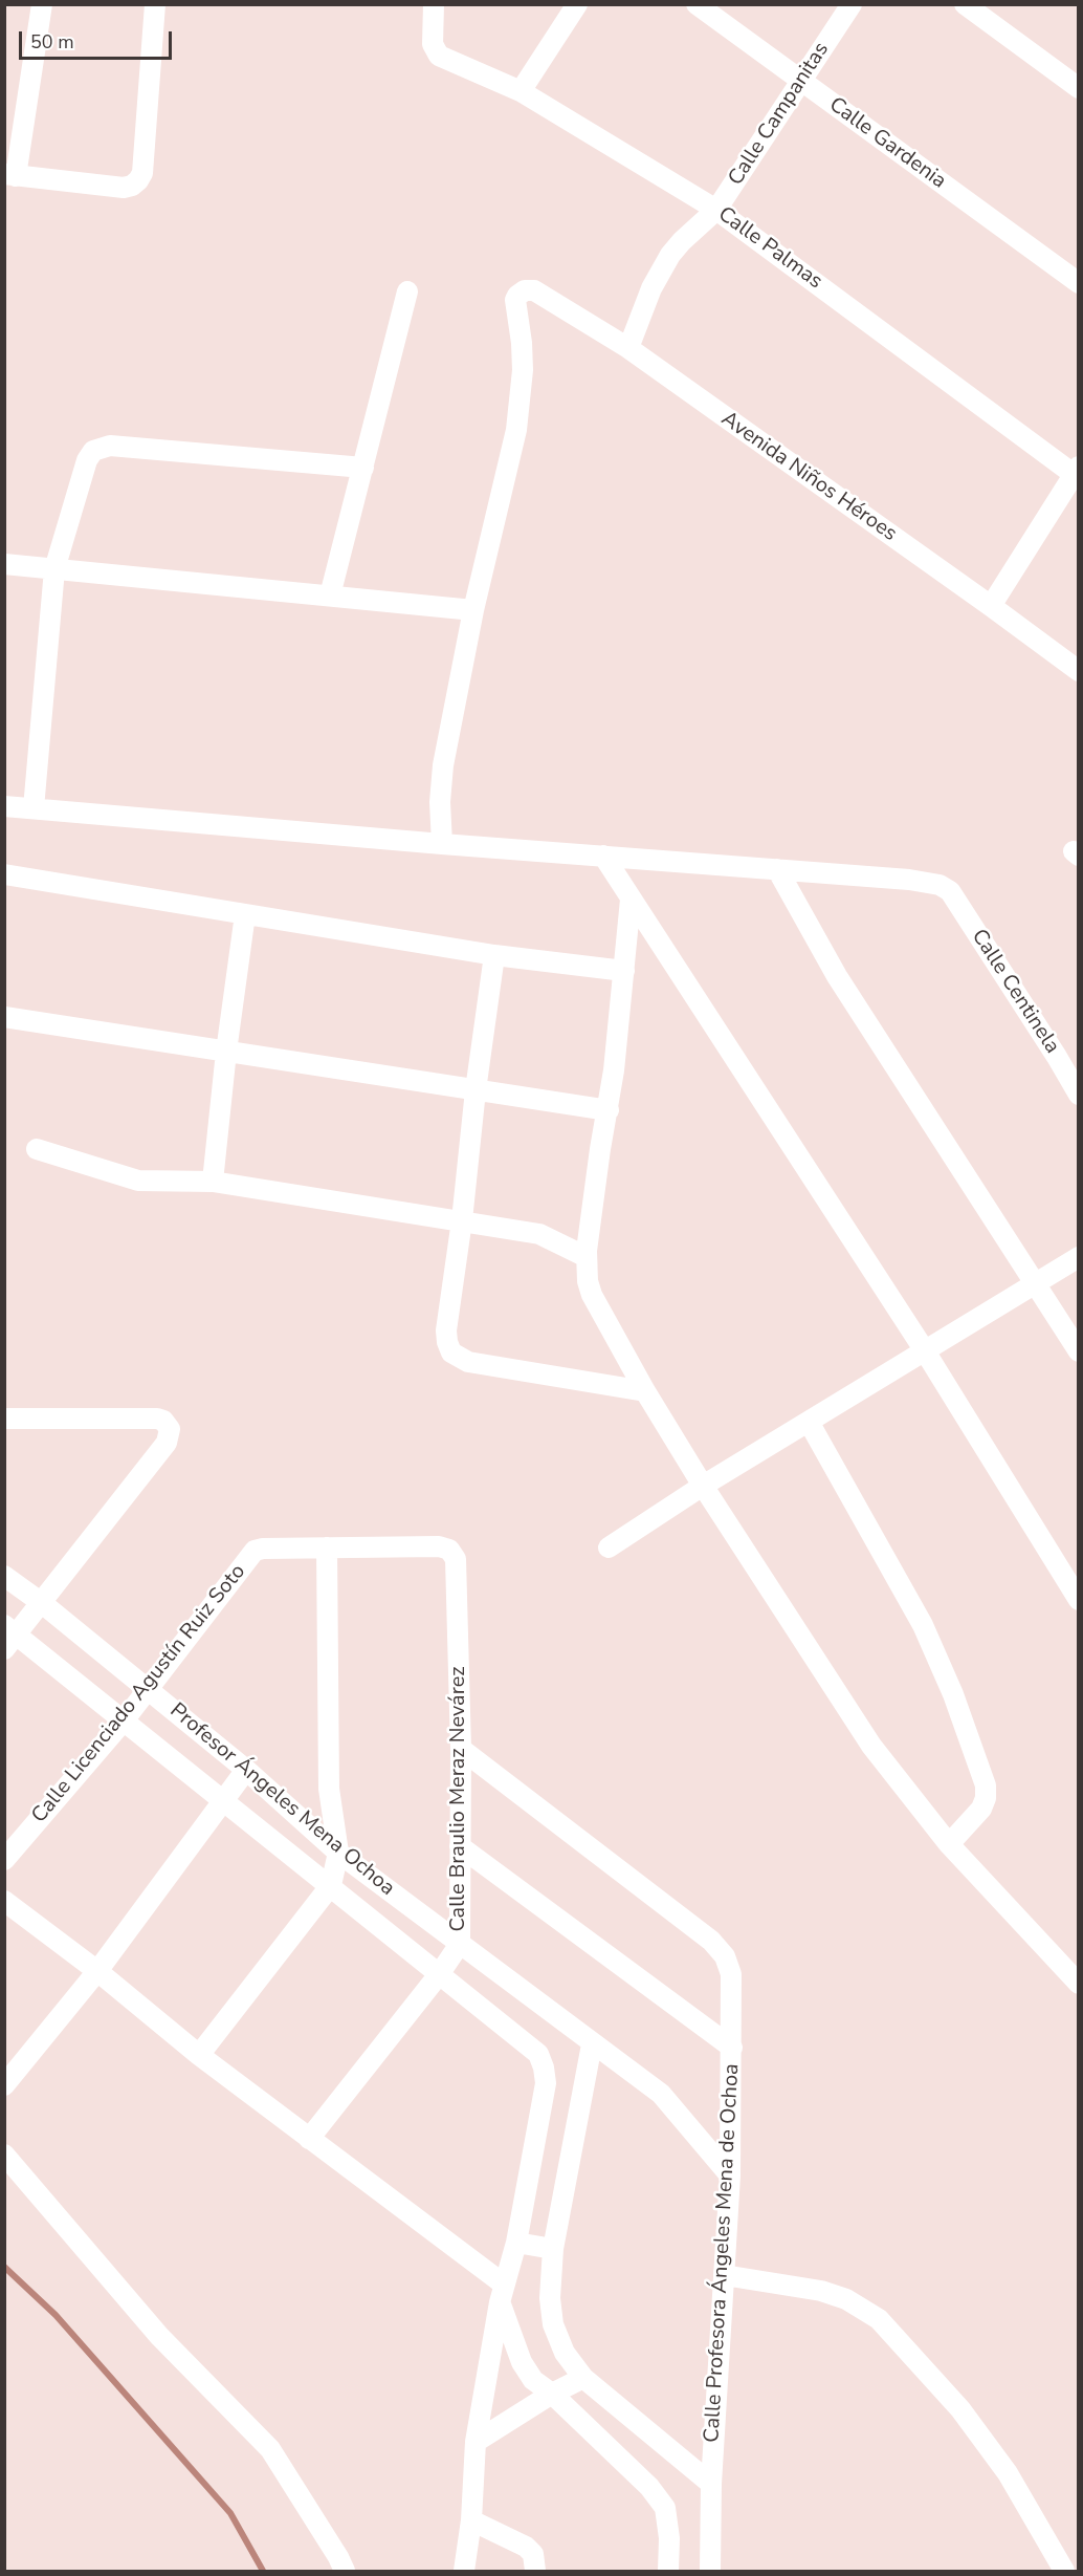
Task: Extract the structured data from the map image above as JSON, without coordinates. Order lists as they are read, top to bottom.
{
  "streets": {
    "street": [
      "Calle Campanitas",
      "Calle Gardenia",
      "Calle Palmas",
      "Avenida Niños Héroes",
      "Calle Centinela",
      "Calle Licenciado Agustín Ruiz Soto",
      "Calle Braulio Meraz Nevárez",
      "Profesor Ángeles Mena Ochoa",
      "Calle Profesora Ángeles Mena de Ochoa"
    ]
  },
  "crossings": [
    ["Calle Campanitas", "Calle Gardenia"],
    ["Calle Campanitas", "Calle Palmas"],
    ["Calle Campanitas", "Avenida Niños Héroes"],
    ["Calle Licenciado Agustín Ruiz Soto", "Calle Braulio Meraz Nevárez"],
    ["Calle Licenciado Agustín Ruiz Soto", "Profesor Ángeles Mena Ochoa"],
    ["Calle Braulio Meraz Nevárez", "Profesor Ángeles Mena Ochoa"],
    ["Calle Braulio Meraz Nevárez", "Calle Profesora Ángeles Mena de Ochoa"],
    ["Profesor Ángeles Mena Ochoa", "Calle Profesora Ángeles Mena de Ochoa"]
  ],
  "scale_bar": "50 m"
}
